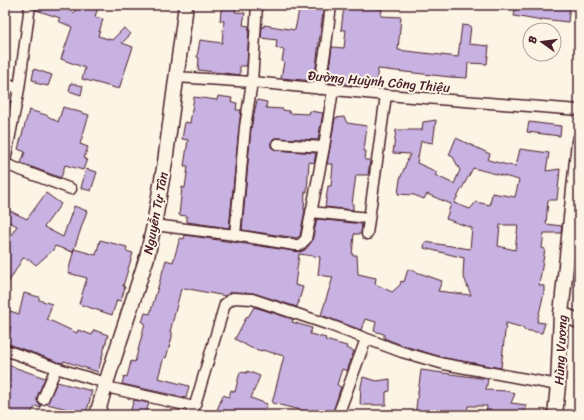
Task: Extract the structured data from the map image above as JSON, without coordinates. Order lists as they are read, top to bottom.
{
  "streets": {
    "street": ["Đường Huỳnh Công Thiệu", "Nguyễn Tự Tân", "Hùng Vương"]
  },
  "crossings": [
    ["Đường Huỳnh Công Thiệu", "Nguyễn Tự Tân"]
  ],
  "north": "left"
}
